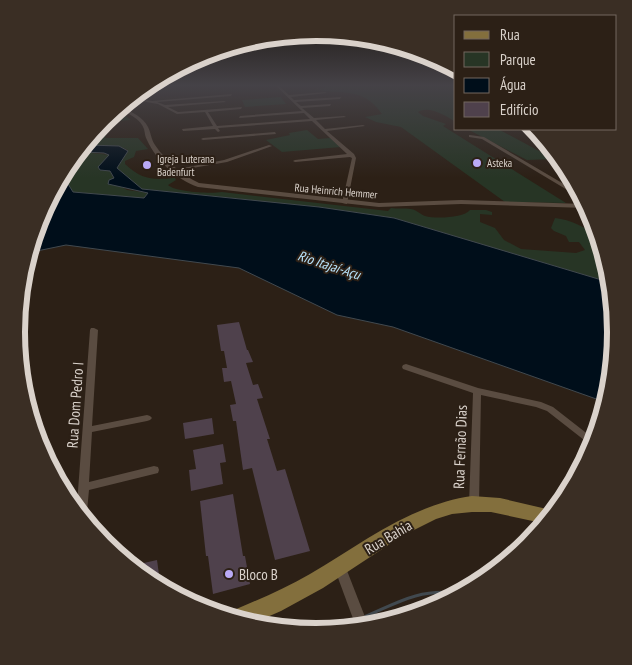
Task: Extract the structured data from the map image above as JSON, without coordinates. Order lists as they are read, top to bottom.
{
  "streets": {
    "main road": ["Rua Bahia"],
    "street": ["Rua Heinrich Hemmer", "Rua Dom Pedro I", "Rua Fernão Dias"]
  },
  "crossings": [
    ["Rua Fernão Dias", "Rua Bahia"]
  ],
  "water": ["Rio Itajaí-Açu"],
  "places": ["Asteka", "Igreja Luterana Badenfurt", "Bloco B"],
  "legend": [
    "Rua",
    "Parque",
    "Água",
    "Edifício"
  ]
}
